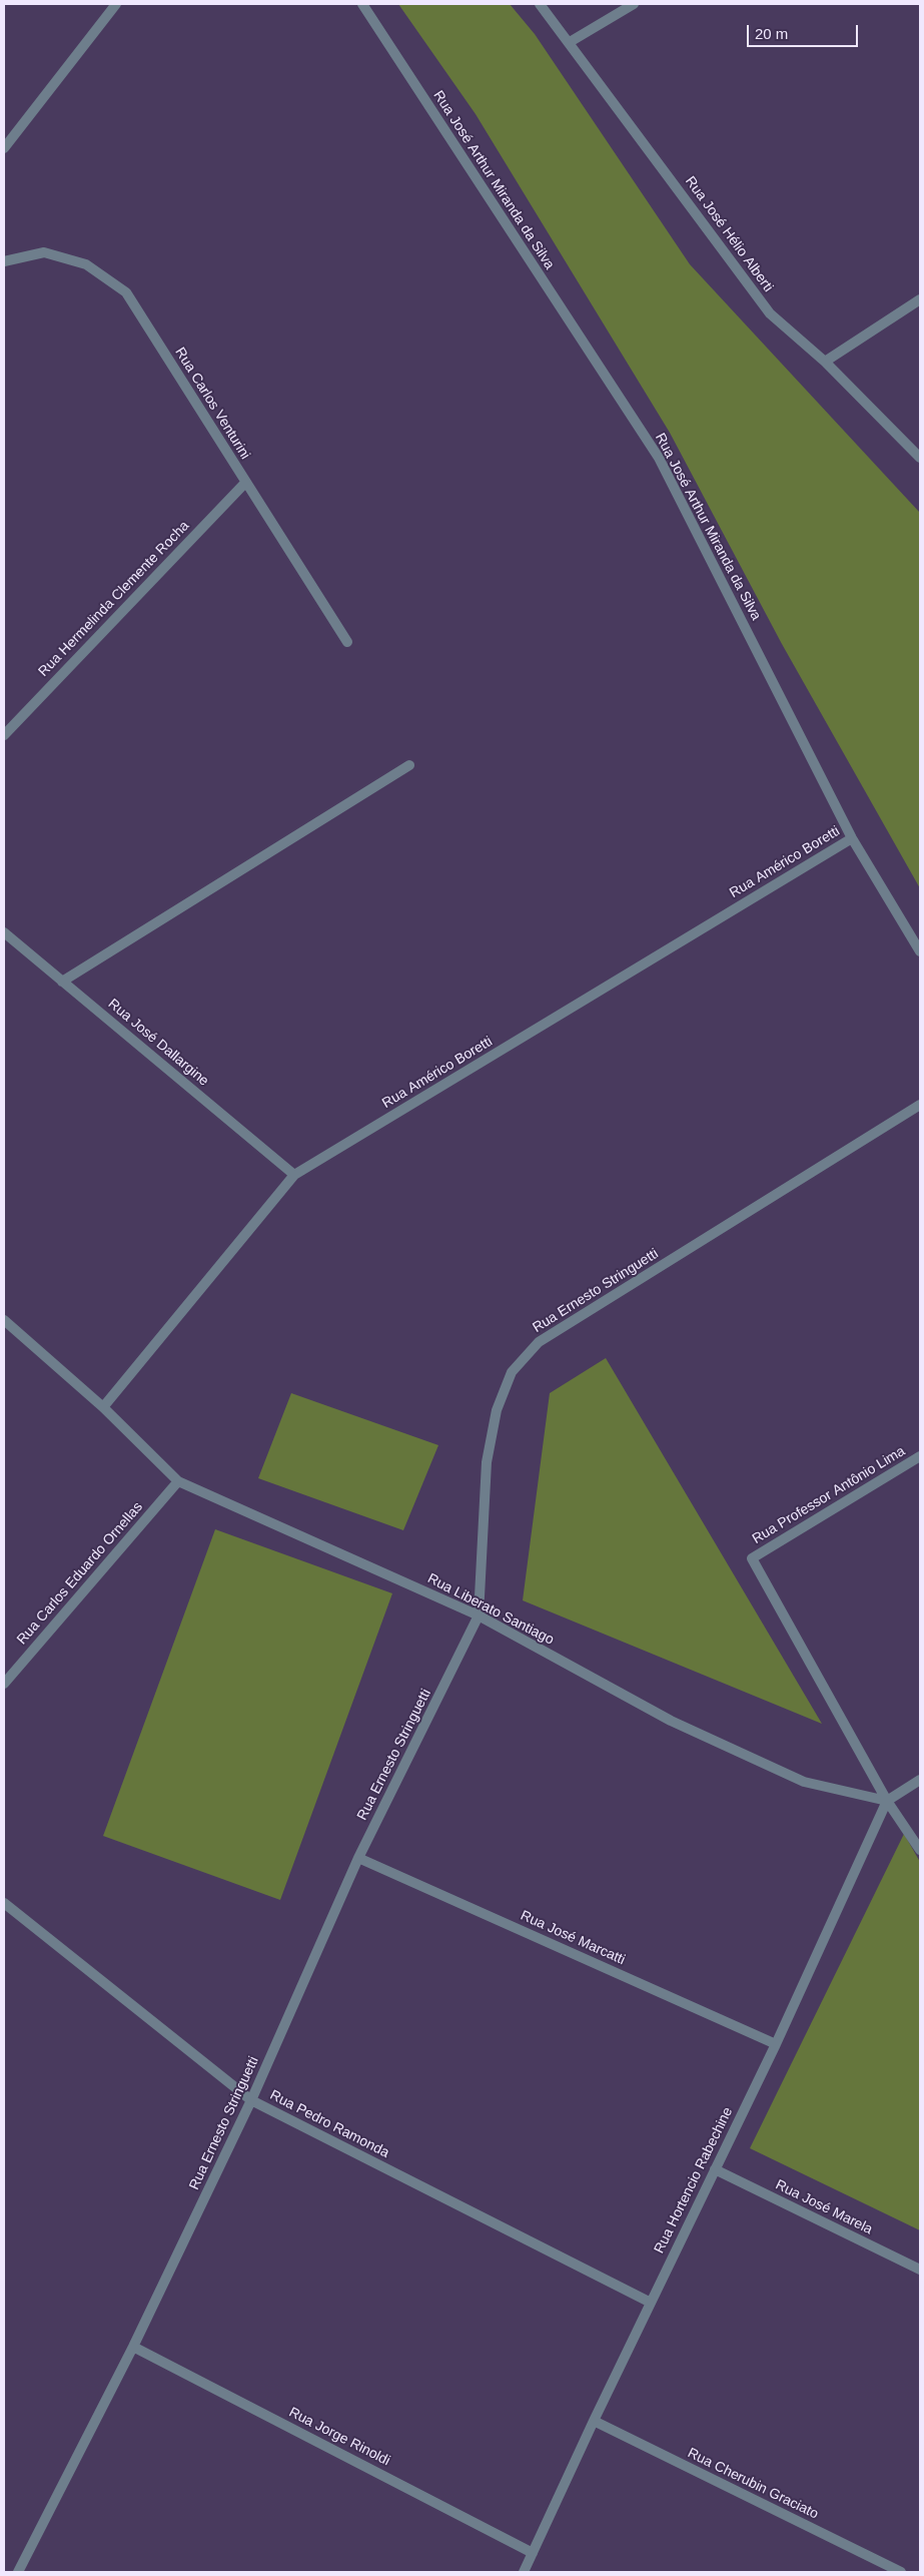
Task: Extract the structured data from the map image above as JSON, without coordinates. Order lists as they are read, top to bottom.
{
  "streets": {
    "street": [
      "Rua José Arthur Miranda da Silva",
      "Rua José Hélio Alberti",
      "Rua Carlos Venturini",
      "Rua Hermelinda Clemente Rocha",
      "Rua Américo Boretti",
      "Rua José Dallargine",
      "Rua Ernesto Stringuetti",
      "Rua Professor Antônio Lima",
      "Rua Carlos Eduardo Ornellas",
      "Rua Liberato Santiago",
      "Rua José Marcatti",
      "Rua Pedro Ramonda",
      "Rua Hortencio Rabechine",
      "Rua José Marela",
      "Rua Jorge Rinoldi",
      "Rua Cherubin Graciato"
    ]
  },
  "crossings": [
    ["Rua José Arthur Miranda da Silva", "Rua Américo Boretti"],
    ["Rua Carlos Venturini", "Rua Hermelinda Clemente Rocha"],
    ["Rua Américo Boretti", "Rua José Dallargine"],
    ["Rua Américo Boretti", "Rua Liberato Santiago"],
    ["Rua Ernesto Stringuetti", "Rua Liberato Santiago"],
    ["Rua Ernesto Stringuetti", "Rua José Marcatti"],
    ["Rua Ernesto Stringuetti", "Rua Pedro Ramonda"],
    ["Rua Ernesto Stringuetti", "Rua Jorge Rinoldi"],
    ["Rua Professor Antônio Lima", "Rua Liberato Santiago"],
    ["Rua Professor Antônio Lima", "Rua Hortencio Rabechine"],
    ["Rua Carlos Eduardo Ornellas", "Rua Liberato Santiago"],
    ["Rua Liberato Santiago", "Rua Hortencio Rabechine"],
    ["Rua José Marcatti", "Rua Hortencio Rabechine"],
    ["Rua Pedro Ramonda", "Rua Hortencio Rabechine"],
    ["Rua Hortencio Rabechine", "Rua José Marela"],
    ["Rua Hortencio Rabechine", "Rua Jorge Rinoldi"],
    ["Rua Hortencio Rabechine", "Rua Cherubin Graciato"]
  ],
  "scale_bar": "20 m"
}
